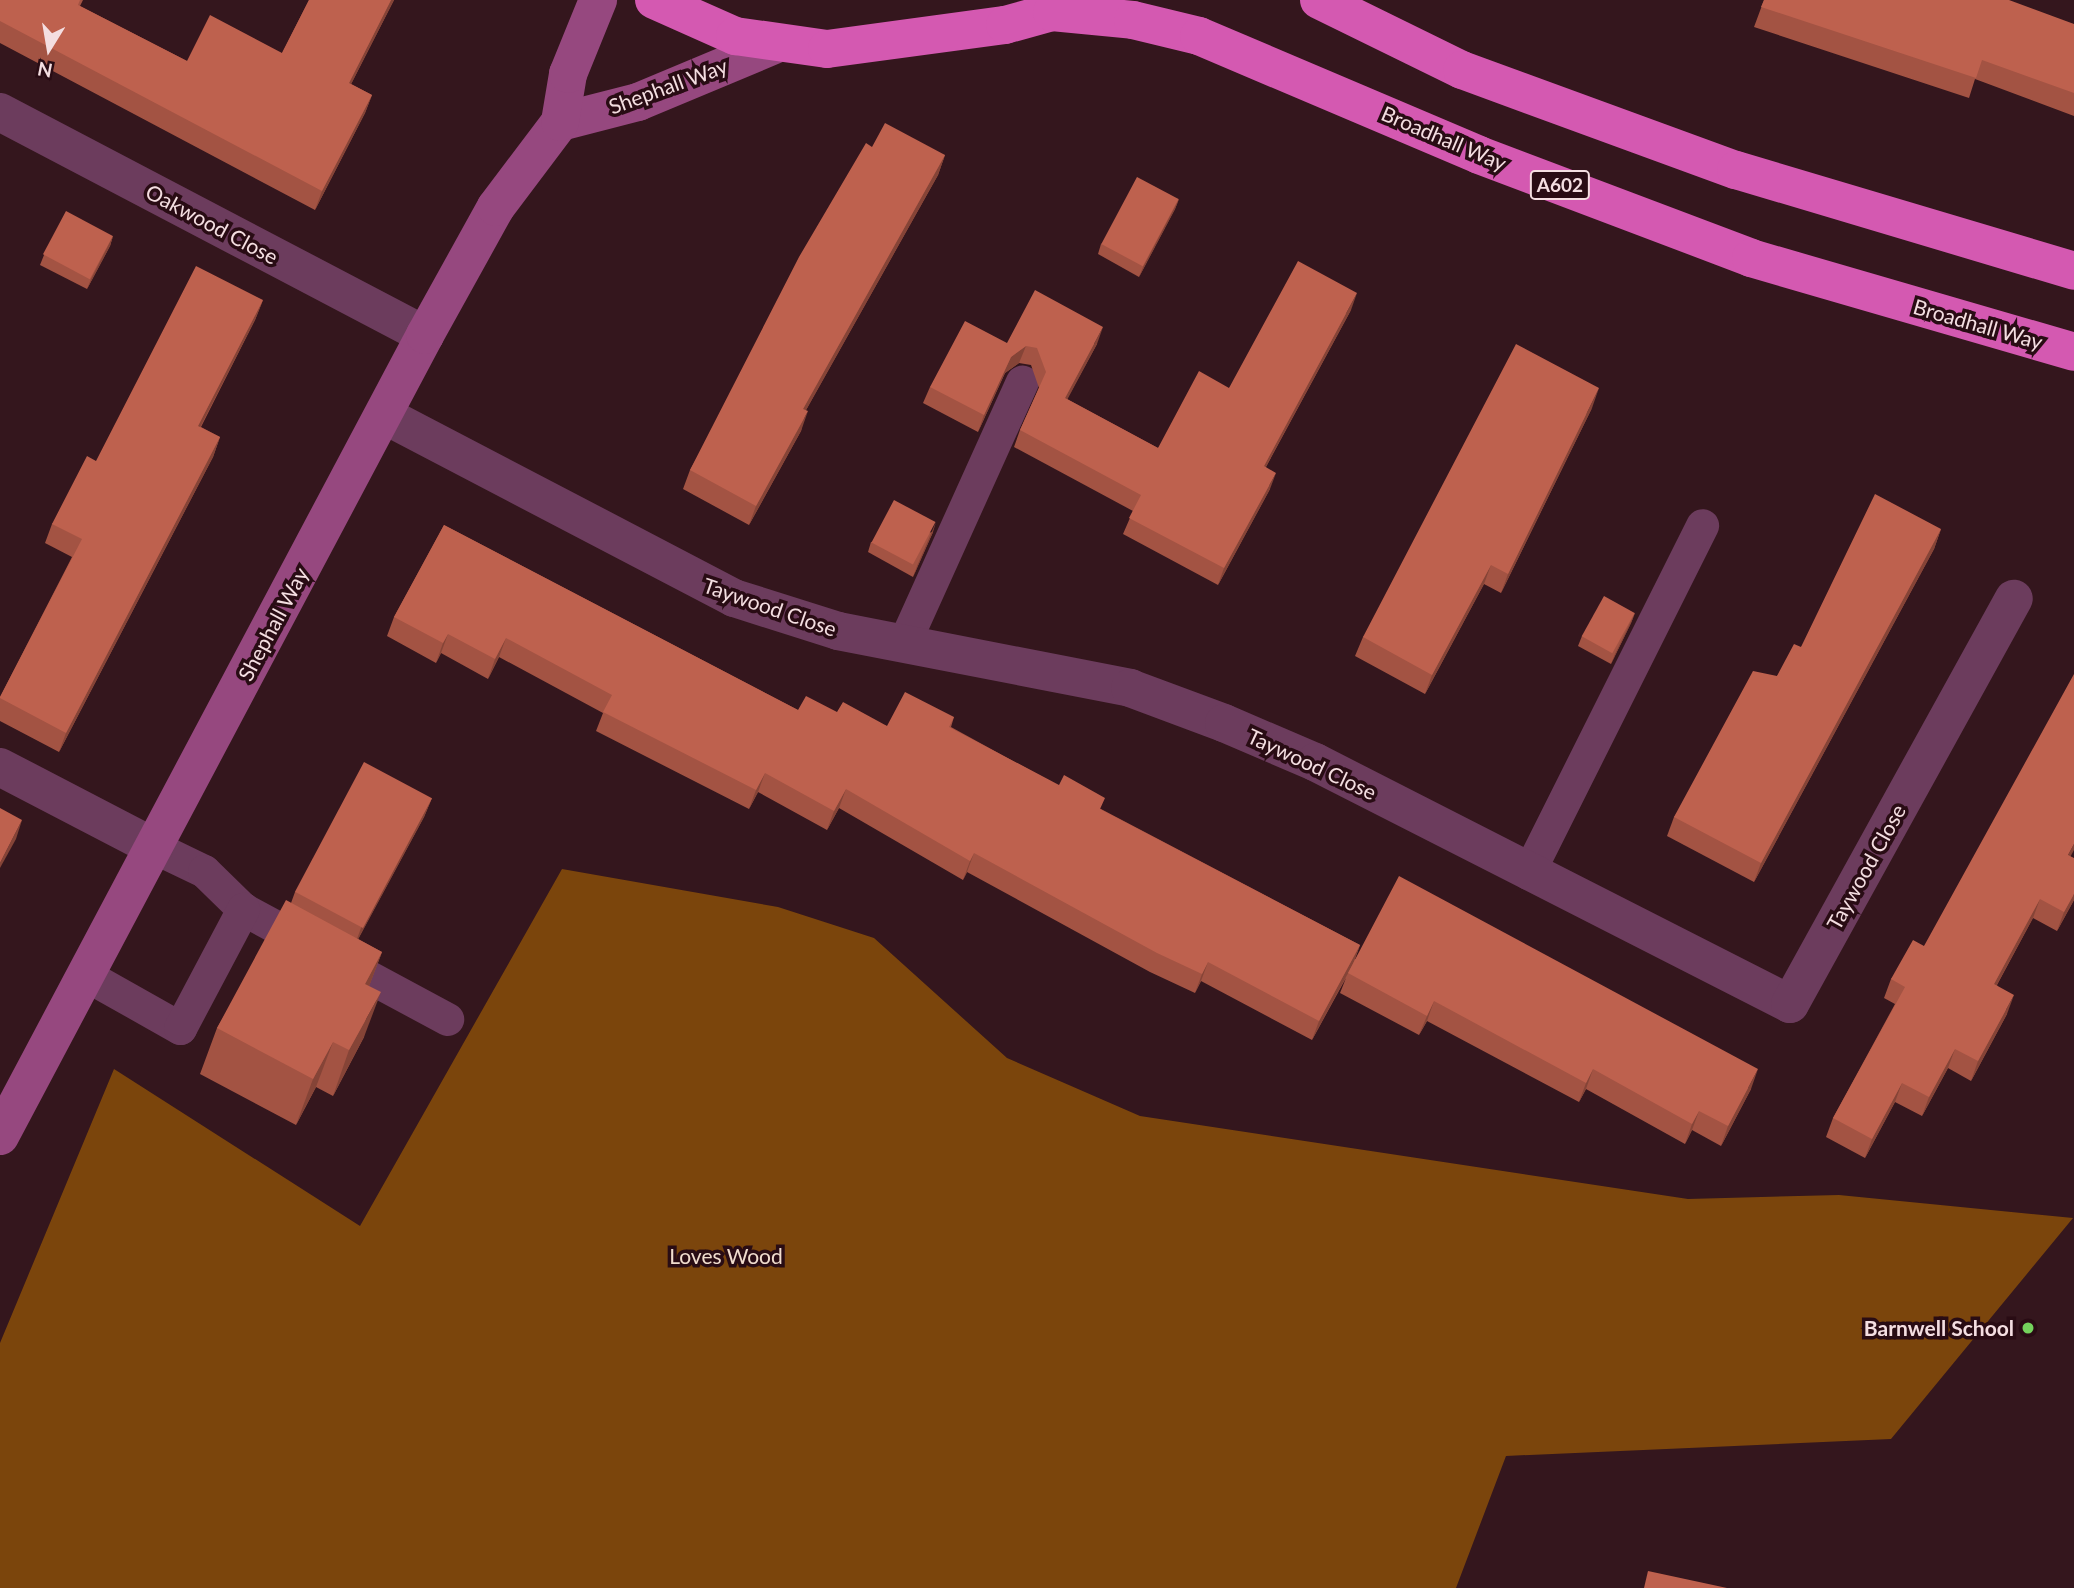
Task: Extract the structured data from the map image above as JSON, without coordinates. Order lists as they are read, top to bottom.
{
  "streets": {
    "highway": ["Broadhall Way", "A602"],
    "street": ["Shephall Way", "Oakwood Close", "Taywood Close"]
  },
  "crossings": [
    ["Shephall Way", "Broadhall Way"],
    ["Shephall Way", "Oakwood Close"],
    ["Shephall Way", "Taywood Close"]
  ],
  "parks": ["Loves Wood"],
  "places": ["Barnwell School"],
  "north": "bottom"
}
